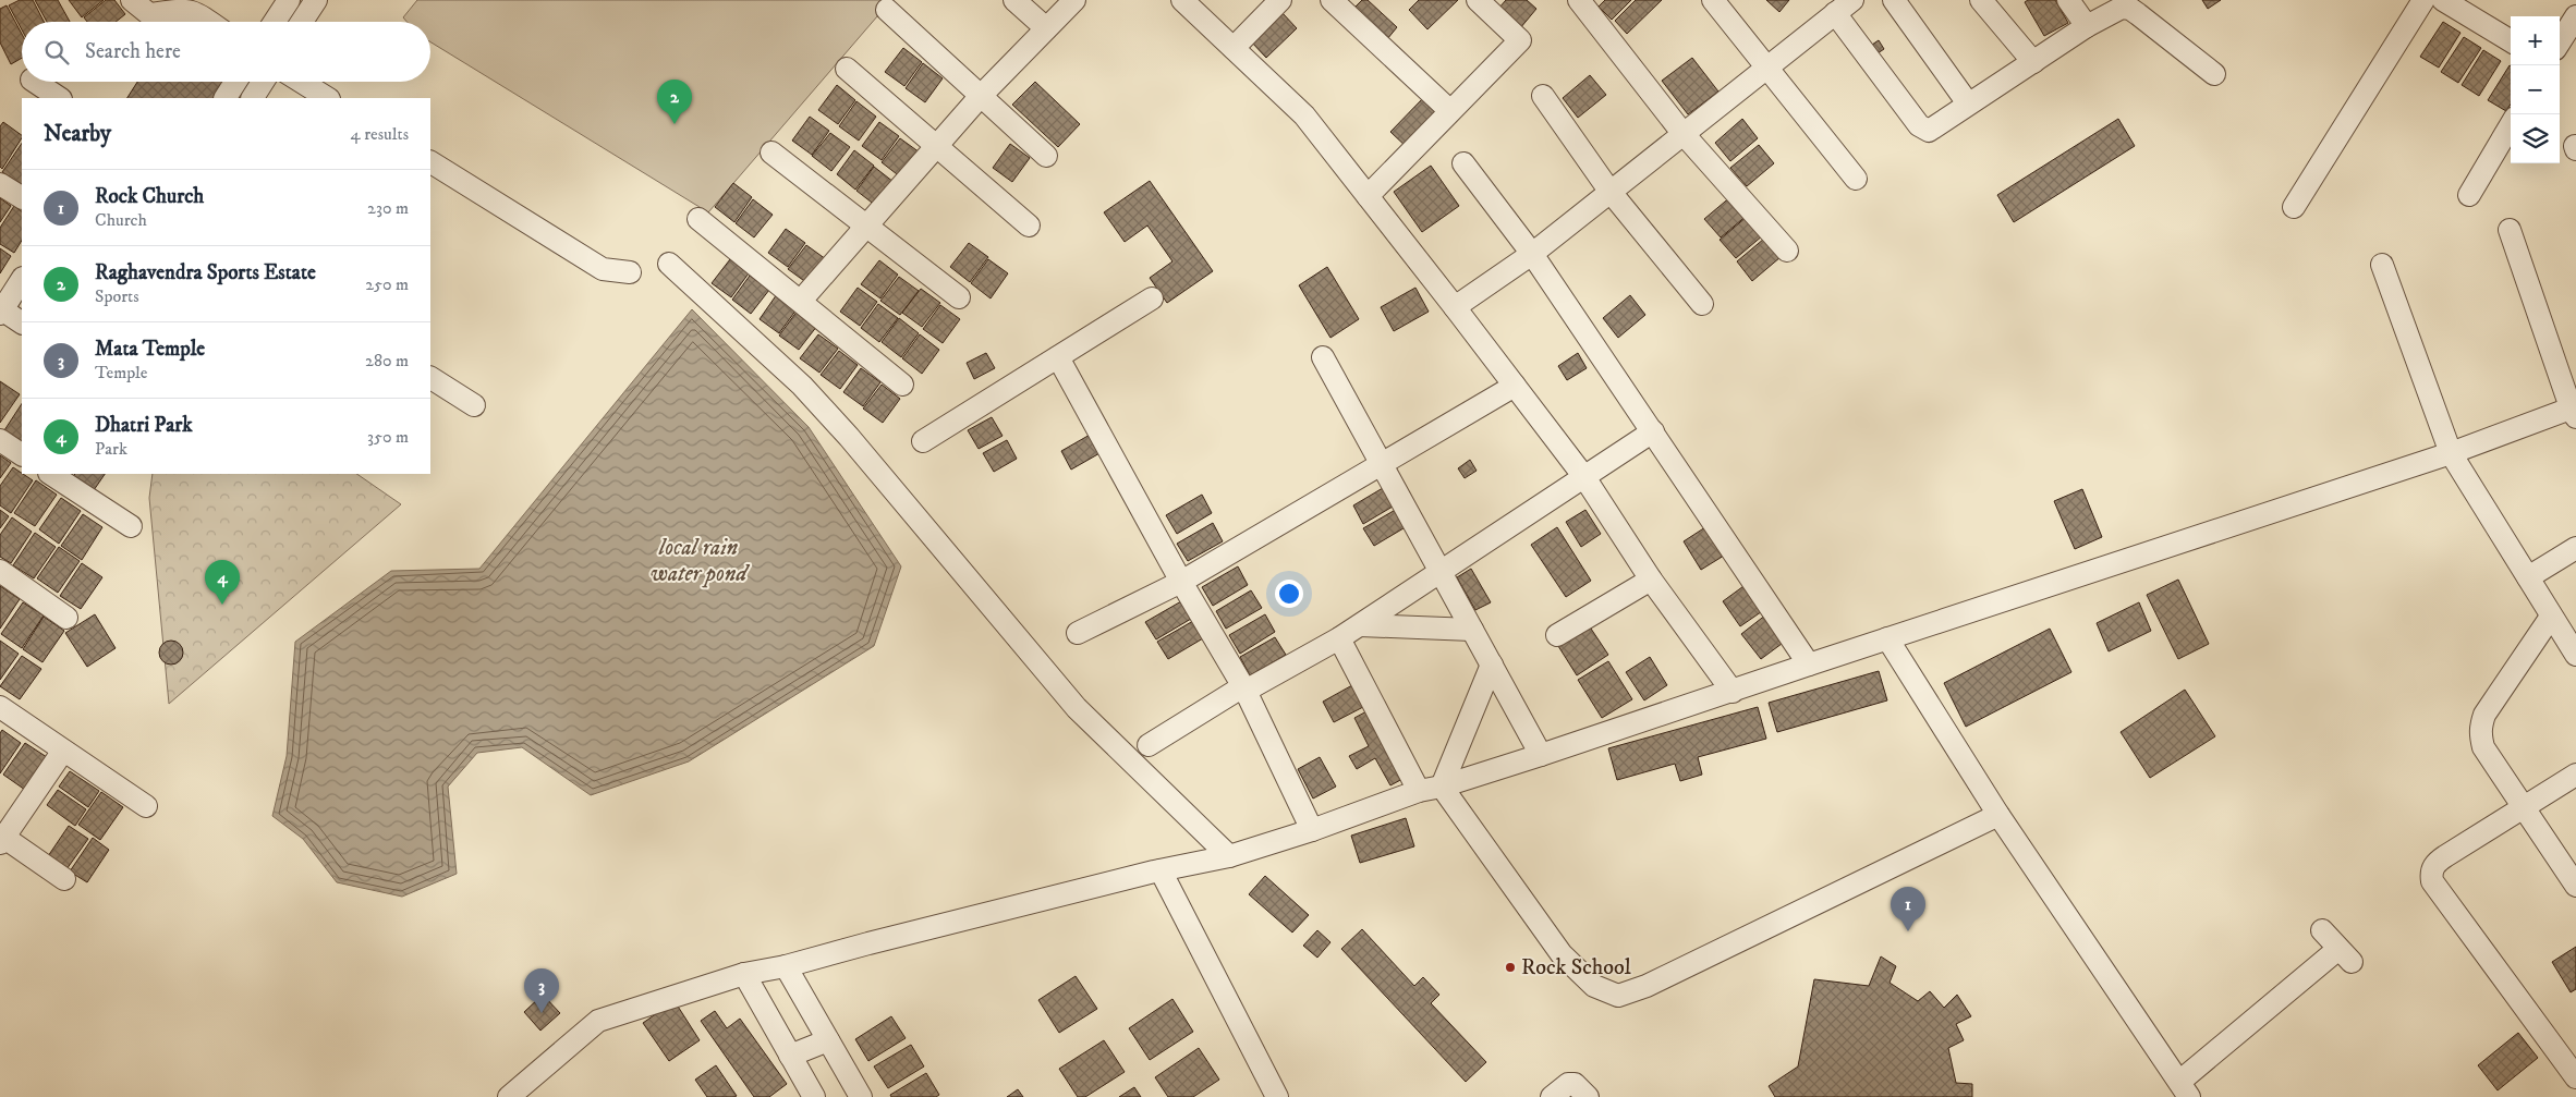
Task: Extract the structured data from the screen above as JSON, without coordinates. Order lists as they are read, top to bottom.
{
  "water": ["local rain water pond"],
  "places": ["Rock School"],
  "page": {
    "map_buttons": ["+", "−"],
    "search": "Search here",
    "pins": [
      "2",
      "4",
      "1",
      "3"
    ],
    "heading": ["Nearby", "4 results"],
    "list": [
      {
        "mark": "1",
        "name": "Rock Church",
        "note": "Church",
        "value": "230 m"
      },
      {
        "mark": "2",
        "name": "Raghavendra Sports Estate",
        "note": "Sports",
        "value": "250 m"
      },
      {
        "mark": "3",
        "name": "Mata Temple",
        "note": "Temple",
        "value": "280 m"
      },
      {
        "mark": "4",
        "name": "Dhatri Park",
        "note": "Park",
        "value": "350 m"
      }
    ]
  }
}
